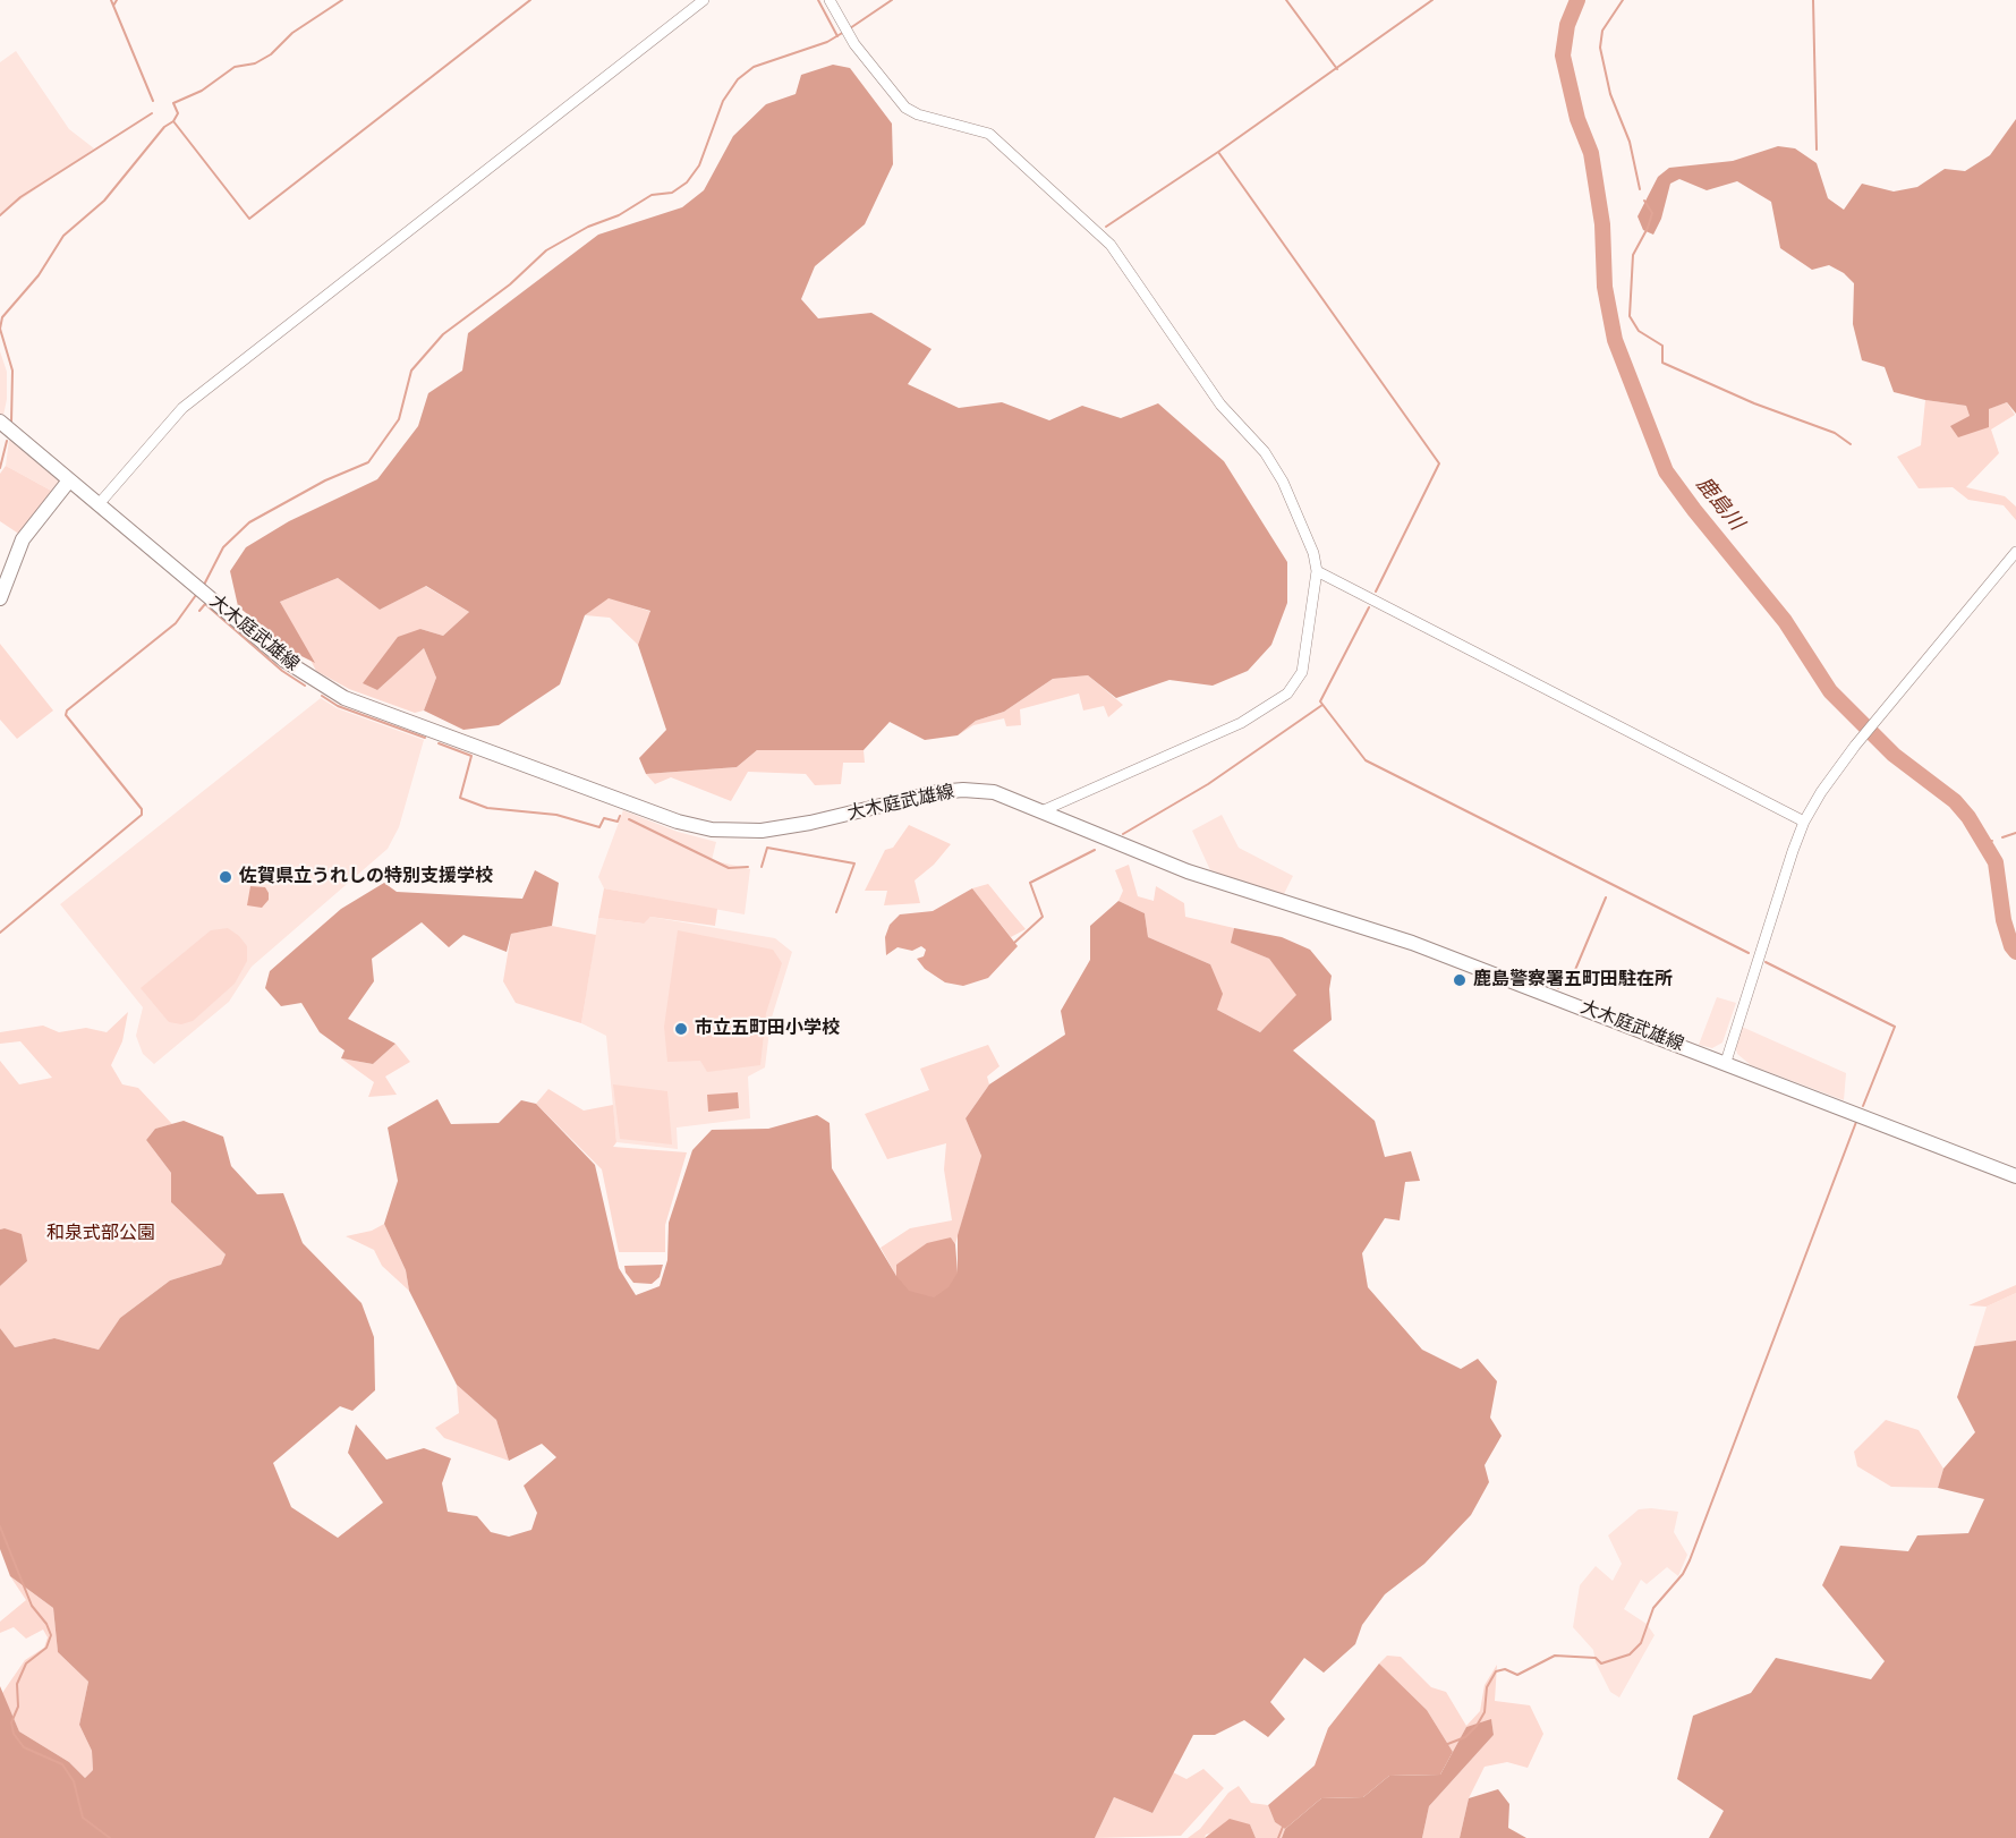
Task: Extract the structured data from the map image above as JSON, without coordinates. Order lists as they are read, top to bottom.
{
  "streets": {
    "main road": ["大木庭武雄線"]
  },
  "water": ["鹿島川"],
  "parks": ["和泉式部公園"],
  "places": ["佐賀県立うれしの特別支援学校", "鹿島警察署五町田駐在所", "市立五町田小学校"]
}
